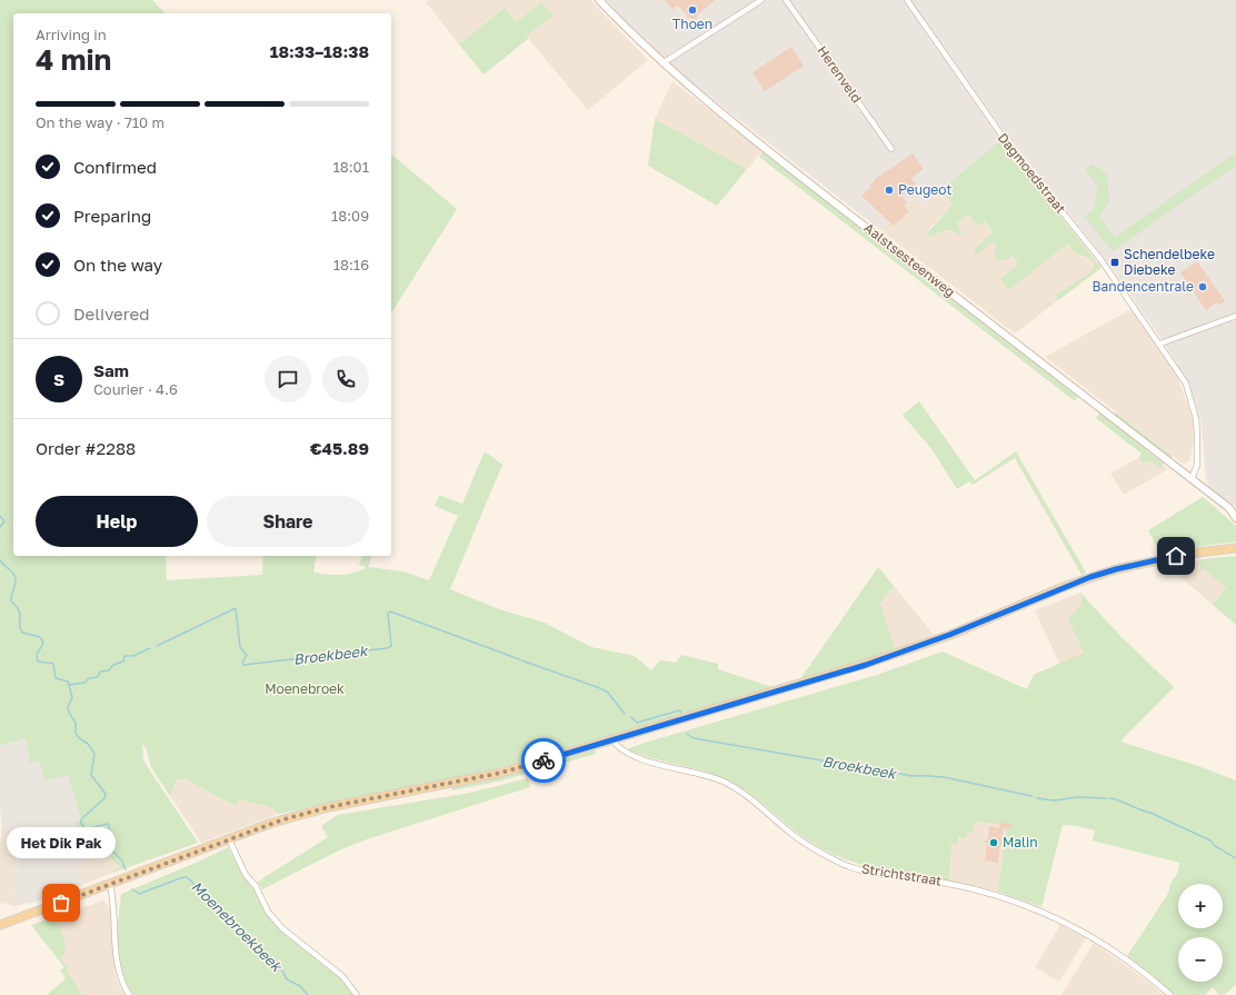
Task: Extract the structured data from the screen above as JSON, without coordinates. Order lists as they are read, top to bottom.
{
  "streets": {
    "main road": ["Aalstsesteenweg"],
    "street": ["Herenveld", "Dagmoedstraat", "Strichtstraat"]
  },
  "crossings": [
    ["Dagmoedstraat", "Aalstsesteenweg"]
  ],
  "water": ["Broekbeek", "Moenebroekbeek"],
  "parks": ["Moenebroek"],
  "places": {
    "other": [
      "Thoen",
      "Peugeot",
      "Bandencentrale",
      "Malin",
      "Het Dik Pak"
    ],
    "transit": ["Schendelbeke Diebeke"]
  },
  "page": {
    "heading": ["4 min", "Arriving in", "18:33–18:38"],
    "panel": [
      "Sam",
      "Courier · 4.6",
      "Order #2288",
      "€45.89"
    ],
    "bar": "On the way · 710 m",
    "list": [
      ["Confirmed", "18:01"],
      ["Preparing", "18:09"],
      ["On the way", "18:16"],
      "Delivered"
    ],
    "round": "S",
    "buttons": ["Help", "Share"],
    "bubble": "Het Dik Pak",
    "map_buttons": ["+", "−"]
  }
}
